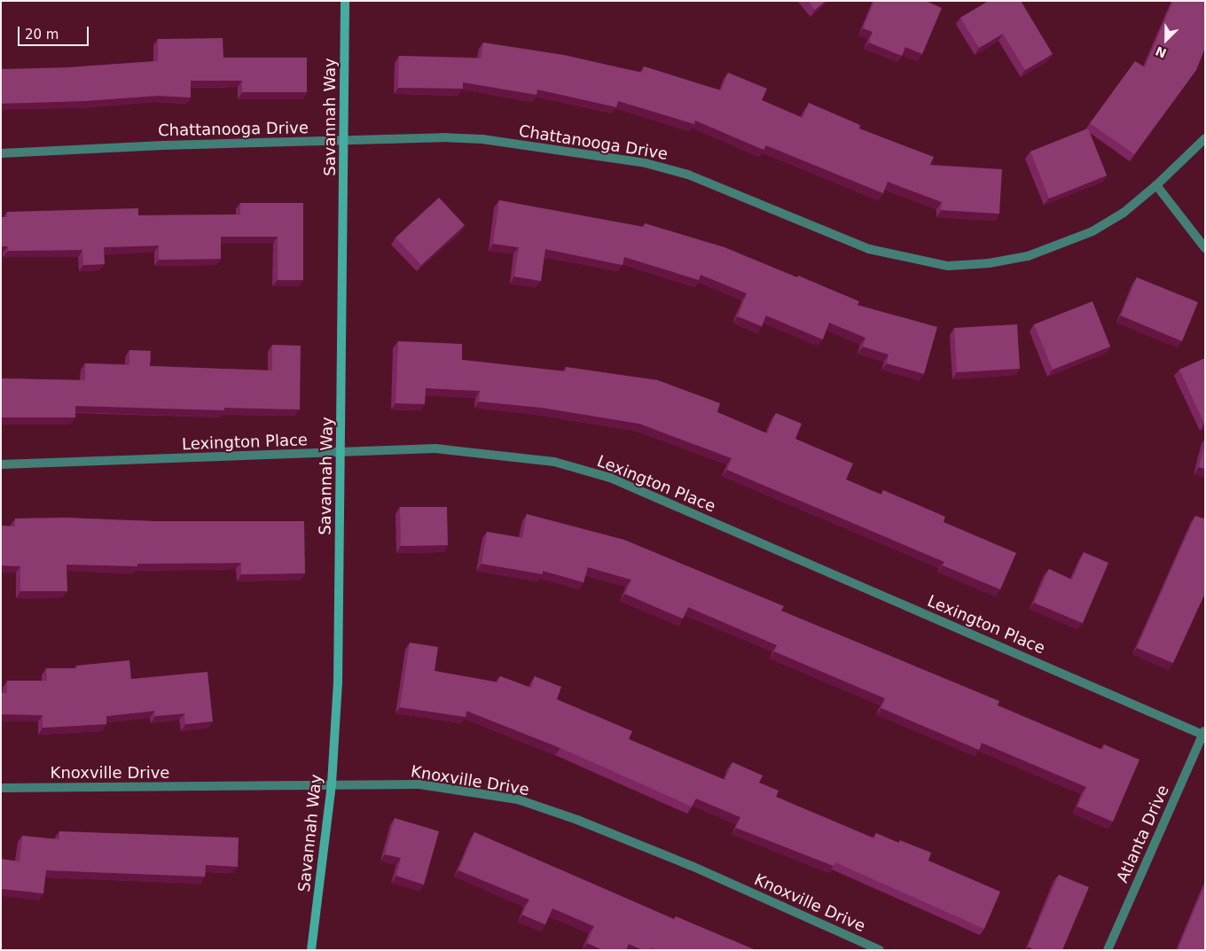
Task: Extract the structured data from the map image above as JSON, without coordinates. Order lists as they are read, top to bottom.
{
  "streets": {
    "street": [
      "Savannah Way",
      "Chattanooga Drive",
      "Lexington Place",
      "Knoxville Drive",
      "Atlanta Drive"
    ]
  },
  "crossings": [
    ["Savannah Way", "Chattanooga Drive"],
    ["Savannah Way", "Lexington Place"],
    ["Savannah Way", "Knoxville Drive"],
    ["Lexington Place", "Atlanta Drive"]
  ],
  "scale_bar": "20 m",
  "north": "bottom left"
}
